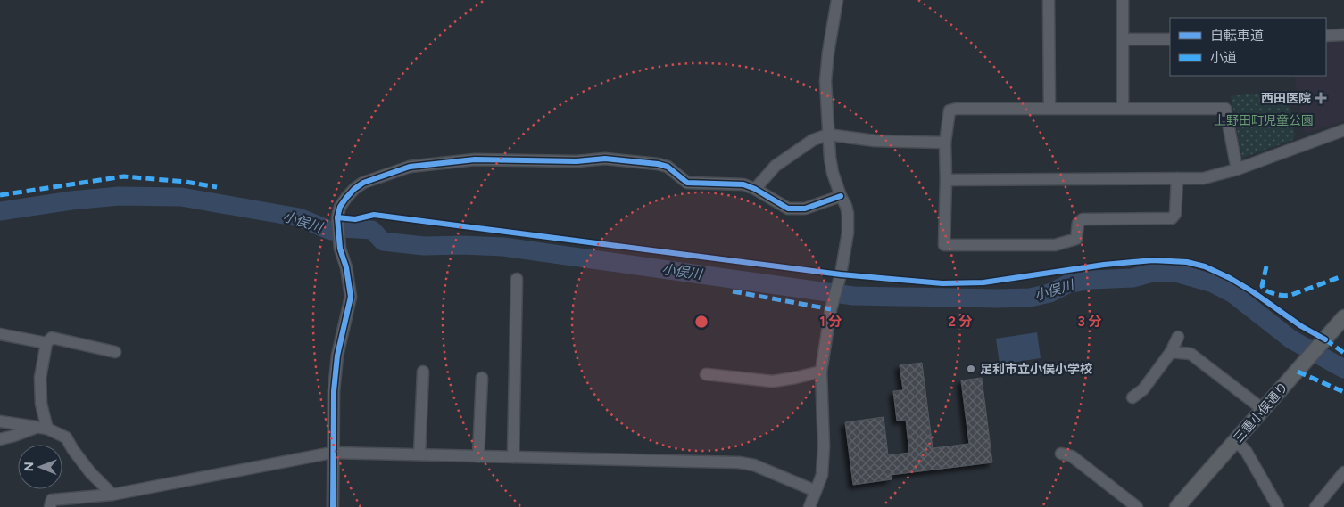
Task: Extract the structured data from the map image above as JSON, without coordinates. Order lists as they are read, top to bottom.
{
  "streets": {
    "main road": ["三重小俣通り"]
  },
  "water": ["小俣川"],
  "parks": ["上野田町児童公園"],
  "places": {
    "health": ["西田医院"],
    "other": ["足利市立小俣小学校"]
  },
  "legend": ["自転車道", "小道"],
  "north": "left",
  "rings": ["1 分", "2 分", "3 分"]
}
